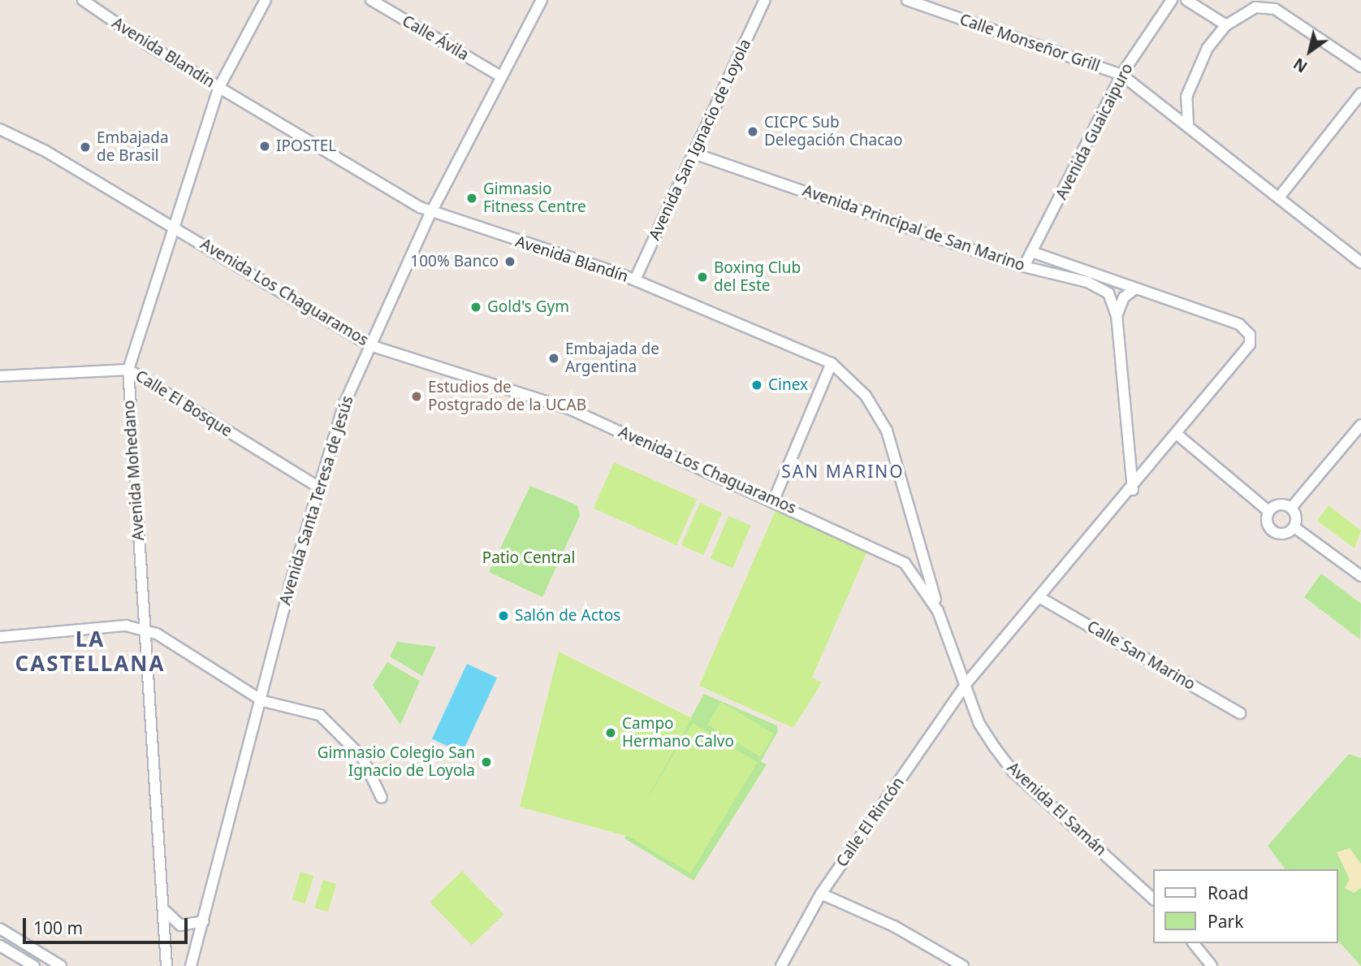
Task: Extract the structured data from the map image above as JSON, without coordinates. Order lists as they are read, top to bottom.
{
  "streets": {
    "street": [
      "Calle Ávila",
      "Calle Monseñor Grill",
      "Avenida Blandín",
      "Avenida Guaicaipuro",
      "Avenida San Ignacio de Loyola",
      "Avenida Principal de San Marino",
      "Avenida Los Chaguaramos",
      "Calle El Bosque",
      "Avenida Mohedano",
      "Avenida Santa Teresa de Jesús",
      "Calle San Marino",
      "Avenida El Samán",
      "Calle El Rincón"
    ]
  },
  "crossings": [
    ["Calle Ávila", "Avenida Santa Teresa de Jesús"],
    ["Calle Monseñor Grill", "Avenida Guaicaipuro"],
    ["Avenida Blandín", "Avenida San Ignacio de Loyola"],
    ["Avenida Blandín", "Avenida Los Chaguaramos"],
    ["Avenida Blandín", "Avenida Mohedano"],
    ["Avenida Blandín", "Avenida Santa Teresa de Jesús"],
    ["Avenida Blandín", "Avenida El Samán"],
    ["Avenida Guaicaipuro", "Avenida Principal de San Marino"],
    ["Avenida San Ignacio de Loyola", "Avenida Principal de San Marino"],
    ["Avenida Principal de San Marino", "Calle San Marino"],
    ["Avenida Principal de San Marino", "Avenida El Samán"],
    ["Avenida Principal de San Marino", "Calle El Rincón"],
    ["Avenida Los Chaguaramos", "Avenida Mohedano"],
    ["Avenida Los Chaguaramos", "Avenida Santa Teresa de Jesús"],
    ["Avenida Los Chaguaramos", "Avenida El Samán"],
    ["Calle El Bosque", "Avenida Mohedano"],
    ["Calle El Bosque", "Avenida Santa Teresa de Jesús"],
    ["Avenida El Samán", "Calle El Rincón"]
  ],
  "districts": ["SAN MARINO", "LA CASTELLANA"],
  "parks": ["Patio Central"],
  "places": [
    "CICPC Sub Delegación Chacao",
    "IPOSTEL",
    "Embajada de Brasil",
    "Gimnasio Fitness Centre",
    "100% Banco",
    "Boxing Club del Este",
    "Gold's Gym",
    "Embajada de Argentina",
    "Cinex",
    "Estudios de Postgrado de la UCAB",
    "Salón de Actos",
    "Campo Hermano Calvo",
    "Gimnasio Colegio San Ignacio de Loyola"
  ],
  "legend": ["Road", "Park"],
  "scale_bar": "100 m",
  "north": "bottom left"
}
